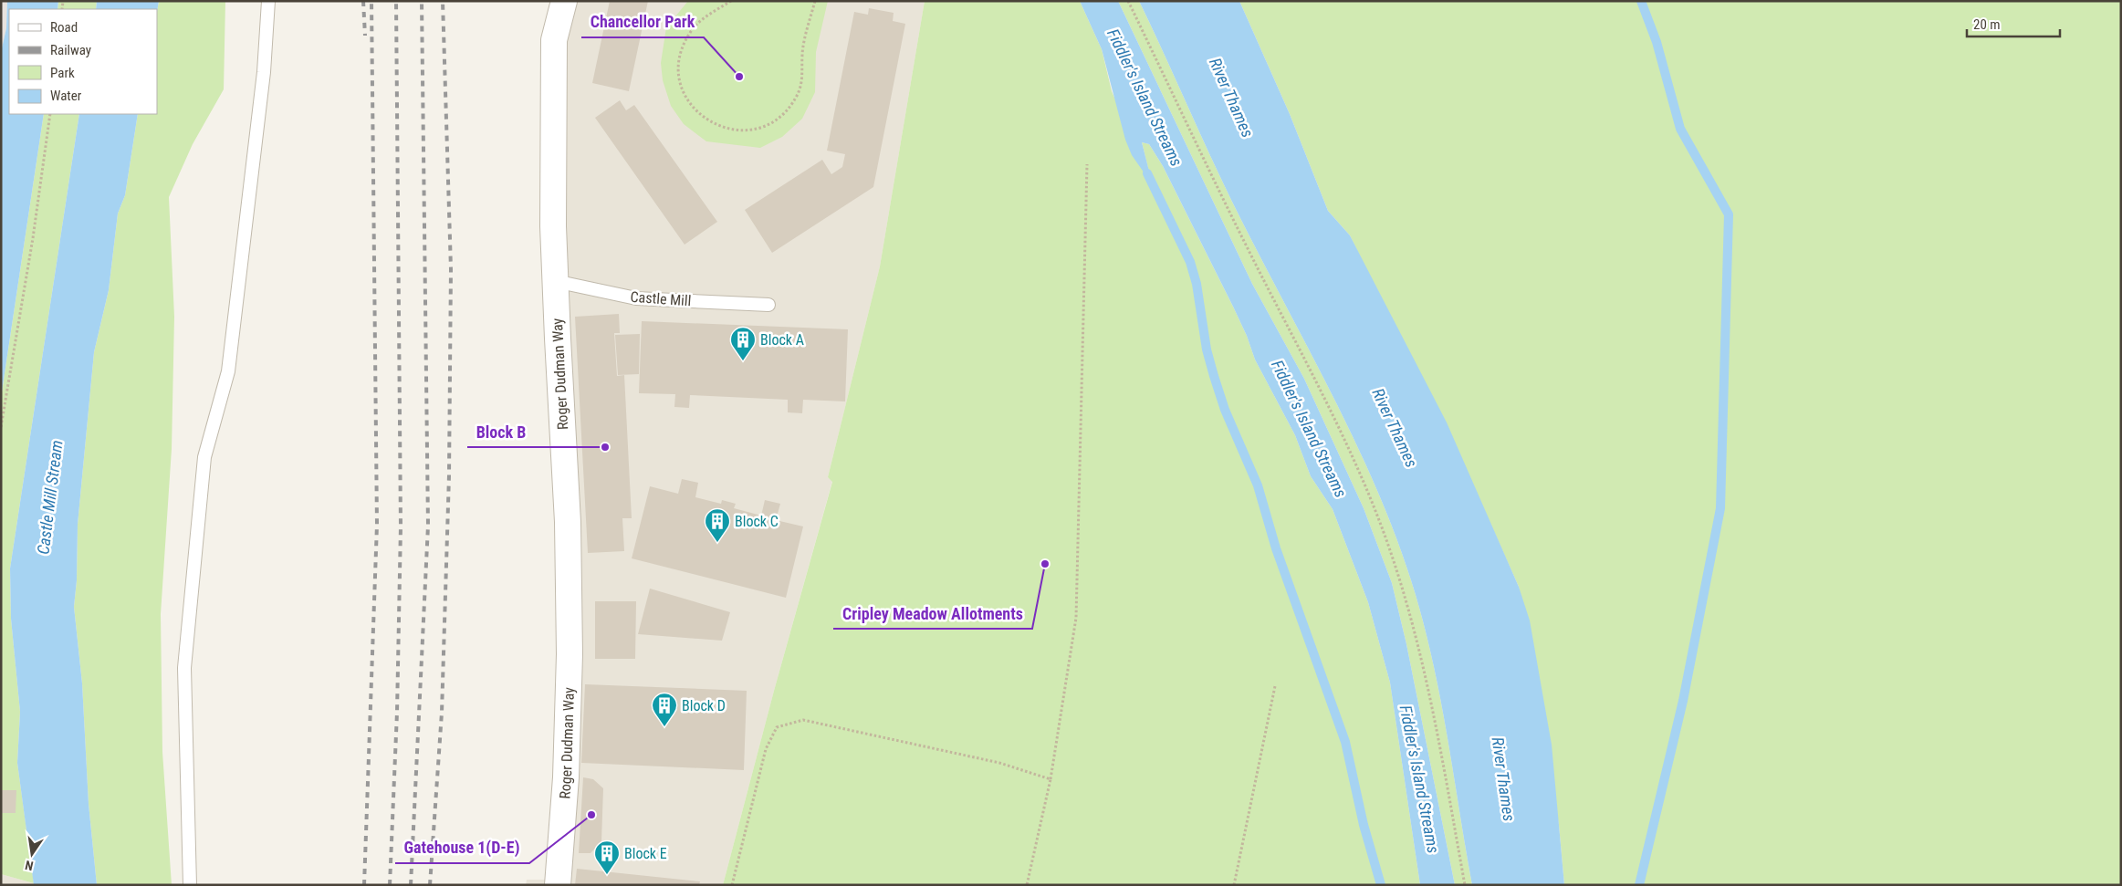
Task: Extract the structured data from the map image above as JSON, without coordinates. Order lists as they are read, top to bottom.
{
  "streets": {
    "street": ["Roger Dudman Way"],
    "lane": ["Castle Mill"]
  },
  "crossings": [
    ["Castle Mill", "Roger Dudman Way"]
  ],
  "water": ["Fiddler's Island Streams", "River Thames", "Castle Mill Stream"],
  "places": {
    "other": [
      "Chancellor Park",
      "Block B",
      "Cripley Meadow Allotments",
      "Gatehouse 1(D-E)"
    ],
    "building": [
      "Block A",
      "Block C",
      "Block D",
      "Block E"
    ]
  },
  "legend": [
    "Road",
    "Railway",
    "Park",
    "Water"
  ],
  "scale_bar": "20 m",
  "north": "bottom"
}
